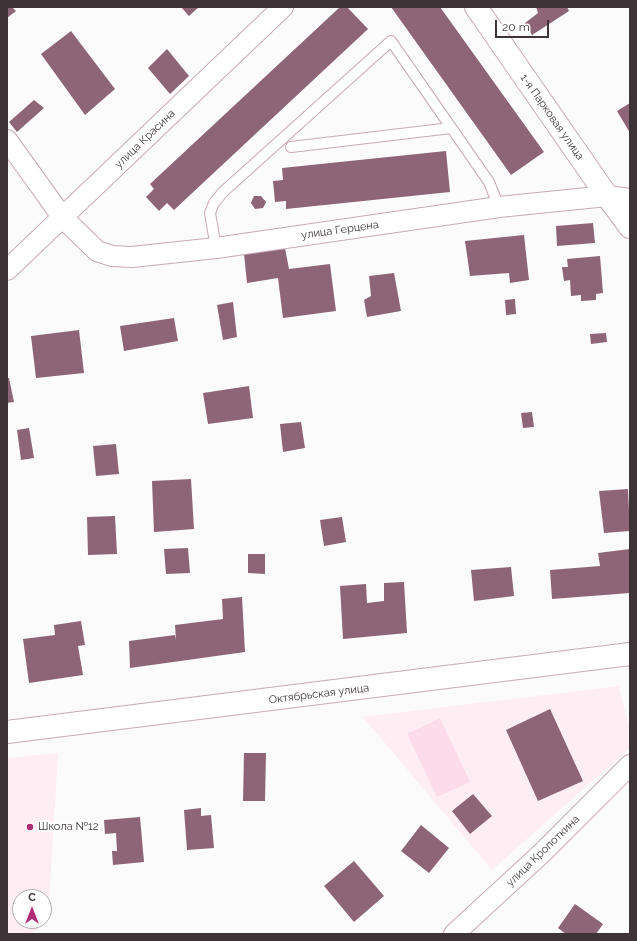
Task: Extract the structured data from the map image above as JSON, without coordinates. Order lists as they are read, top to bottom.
{
  "streets": {
    "street": [
      "1-я Парковая улица",
      "улица Красина",
      "улица Герцена",
      "Октябрьская улица",
      "улица Кропоткина"
    ]
  },
  "crossings": [
    ["1-я Парковая улица", "улица Герцена"],
    ["улица Красина", "улица Герцена"]
  ],
  "places": ["Школа №12"],
  "scale_bar": "20 m",
  "north": "top"
}
